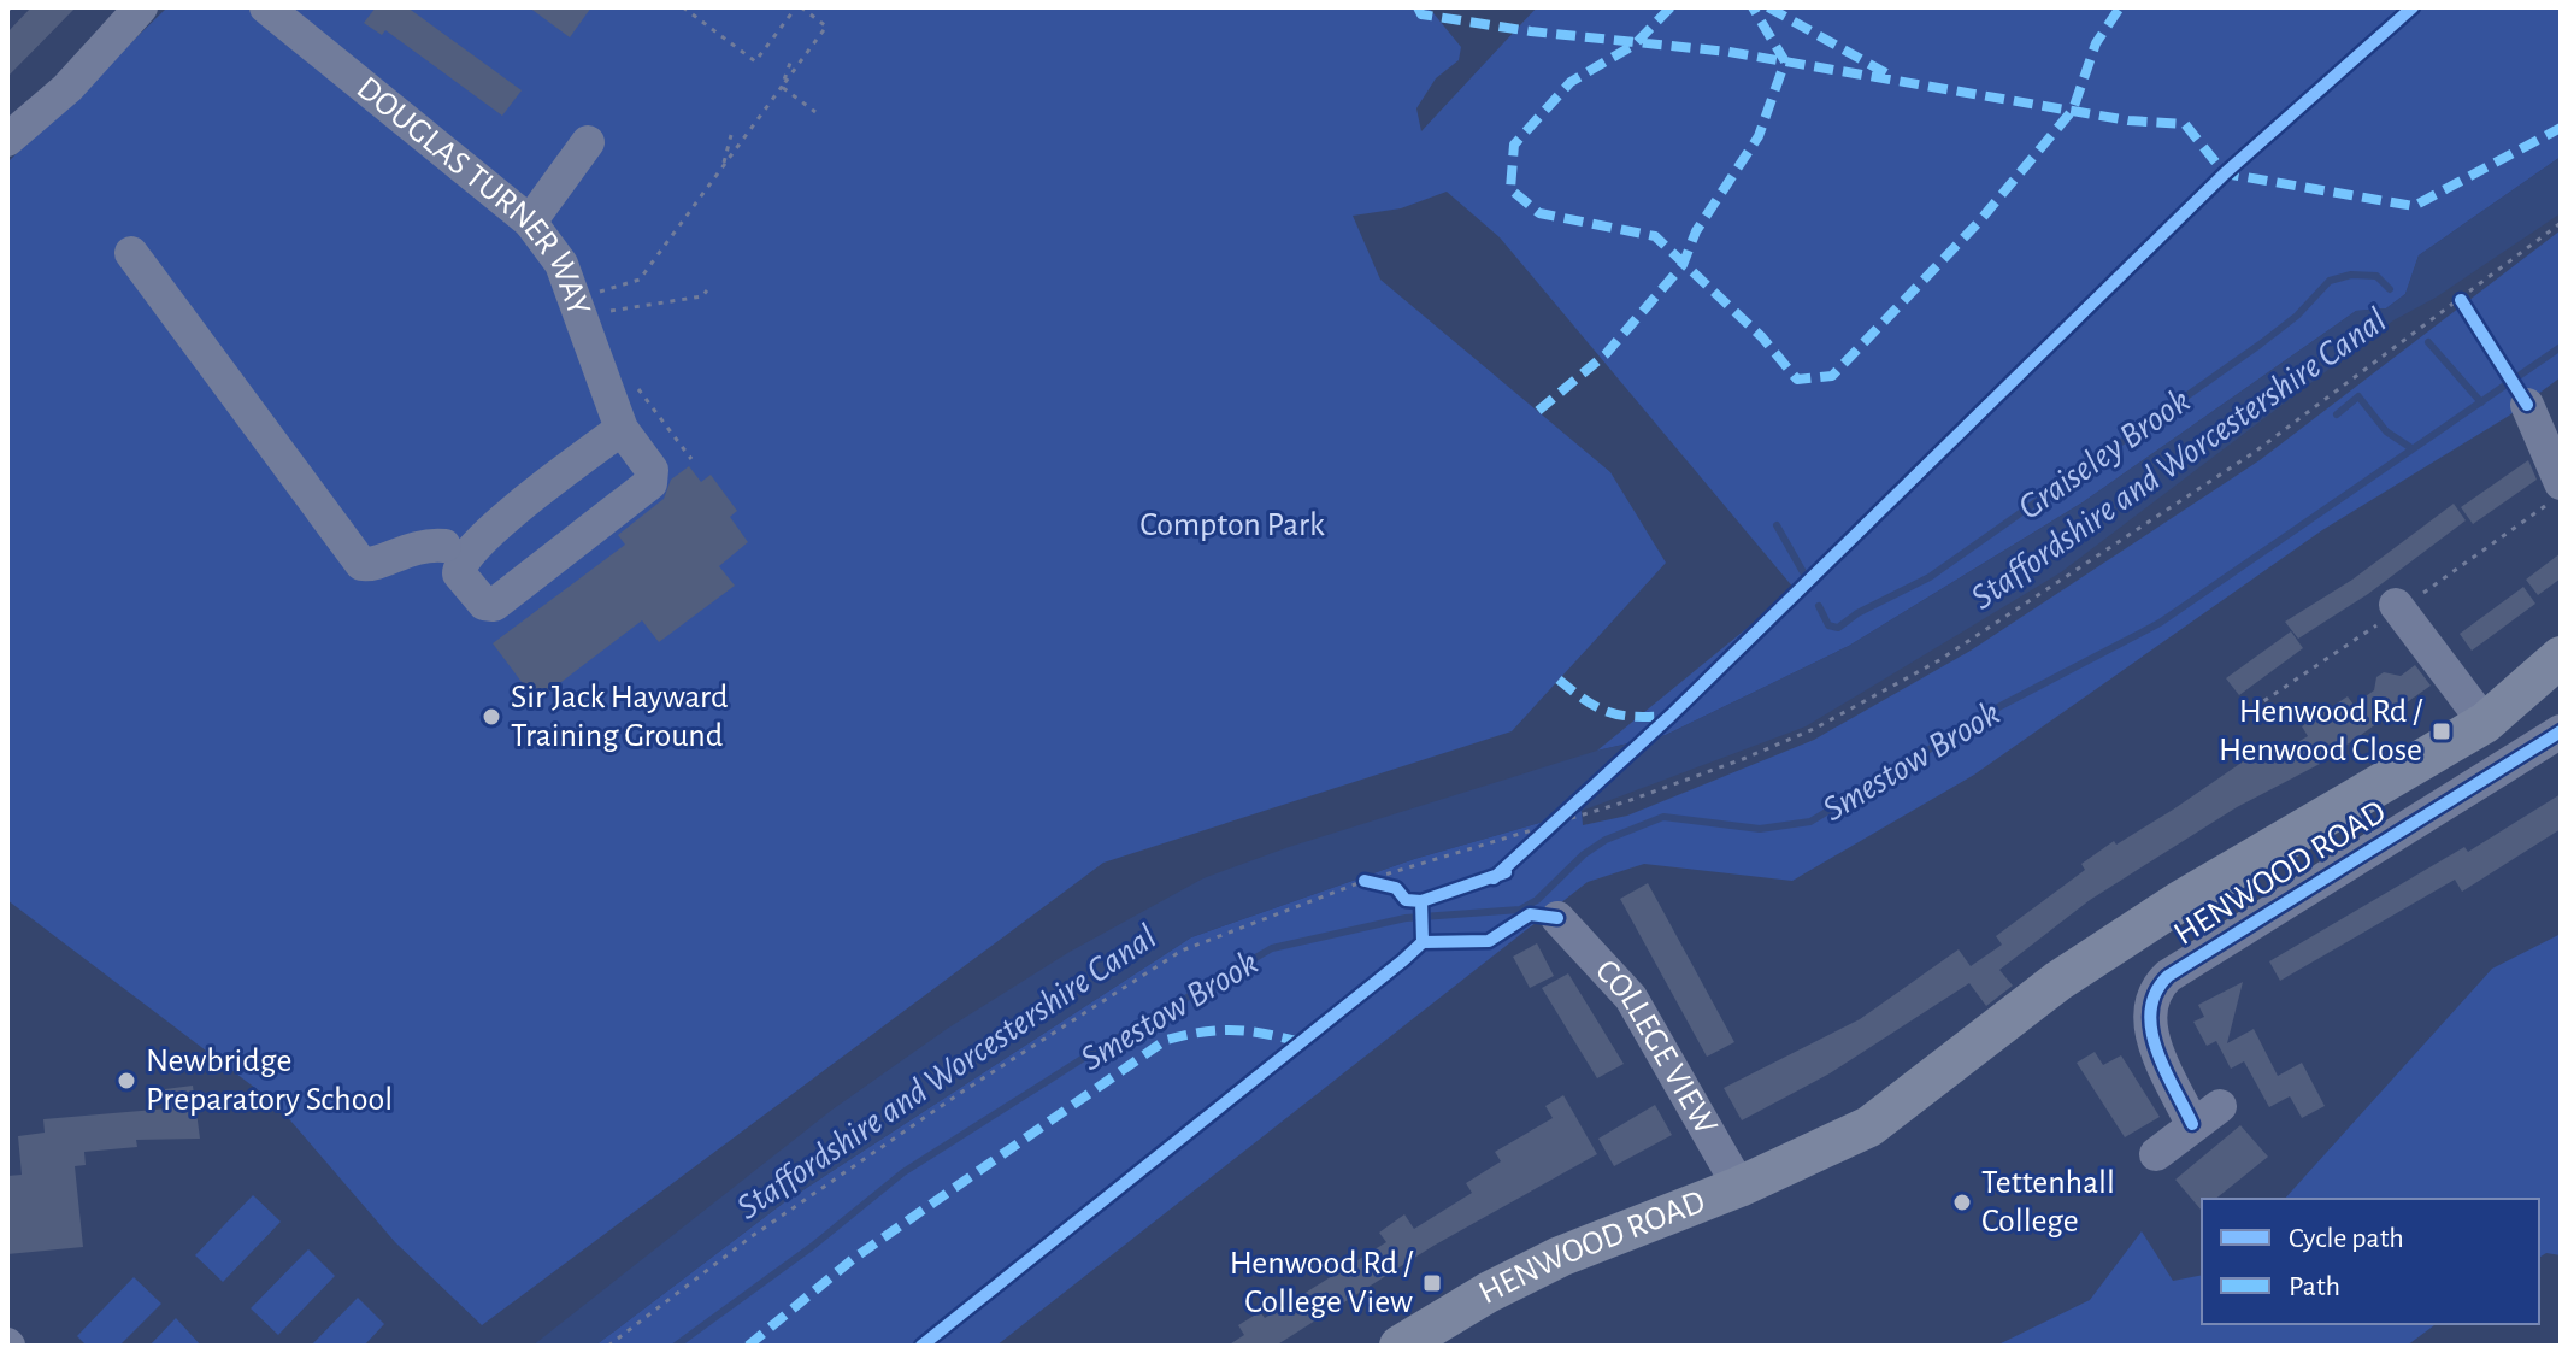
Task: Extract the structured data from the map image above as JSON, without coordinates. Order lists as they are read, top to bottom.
{
  "streets": {
    "main road": ["HENWOOD ROAD"],
    "street": ["DOUGLAS TURNER WAY", "COLLEGE VIEW"]
  },
  "crossings": [
    ["HENWOOD ROAD", "COLLEGE VIEW"]
  ],
  "water": ["Graiseley Brook", "Staffordshire and Worcestershire Canal", "Smestow Brook"],
  "parks": ["Compton Park"],
  "places": {
    "other": ["Sir Jack Hayward Training Ground", "Newbridge Preparatory School", "Tettenhall College"],
    "transit": ["Henwood Rd / Henwood Close", "Henwood Rd / College View"]
  },
  "legend": ["Cycle path", "Path"]
}
